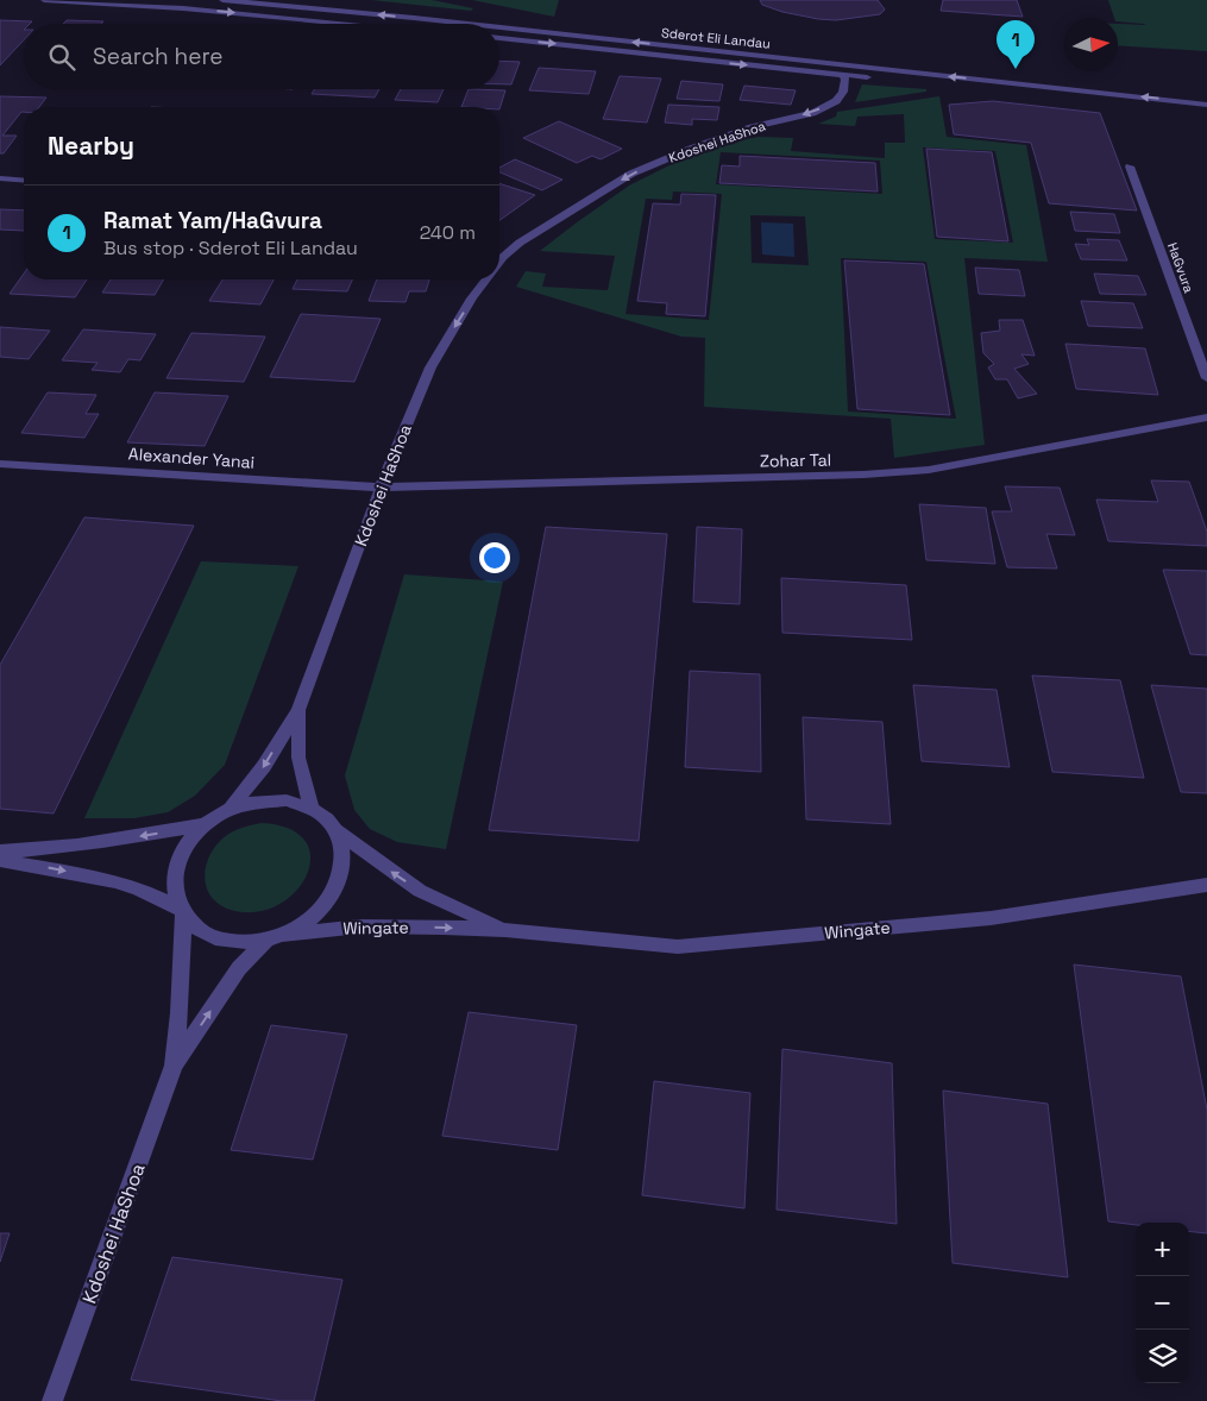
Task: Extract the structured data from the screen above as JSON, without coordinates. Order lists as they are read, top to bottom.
{
  "streets": {
    "street": [
      "Sderot Eli Landau",
      "Kdoshei HaShoa",
      "HaGvura",
      "Alexander Yanai",
      "Zohar Tal",
      "Wingate"
    ]
  },
  "crossings": [
    ["Sderot Eli Landau", "Kdoshei HaShoa"],
    ["Kdoshei HaShoa", "Alexander Yanai"],
    ["Kdoshei HaShoa", "Zohar Tal"],
    ["Kdoshei HaShoa", "Wingate"],
    ["Alexander Yanai", "Zohar Tal"]
  ],
  "north": "right",
  "page": {
    "pins": "1",
    "search": "Search here",
    "heading": "Nearby",
    "list": [
      {
        "mark": "1",
        "name": "Ramat Yam/HaGvura",
        "note": "Bus stop · Sderot Eli Landau",
        "value": "240 m"
      }
    ],
    "map_buttons": ["+", "−"]
  }
}
